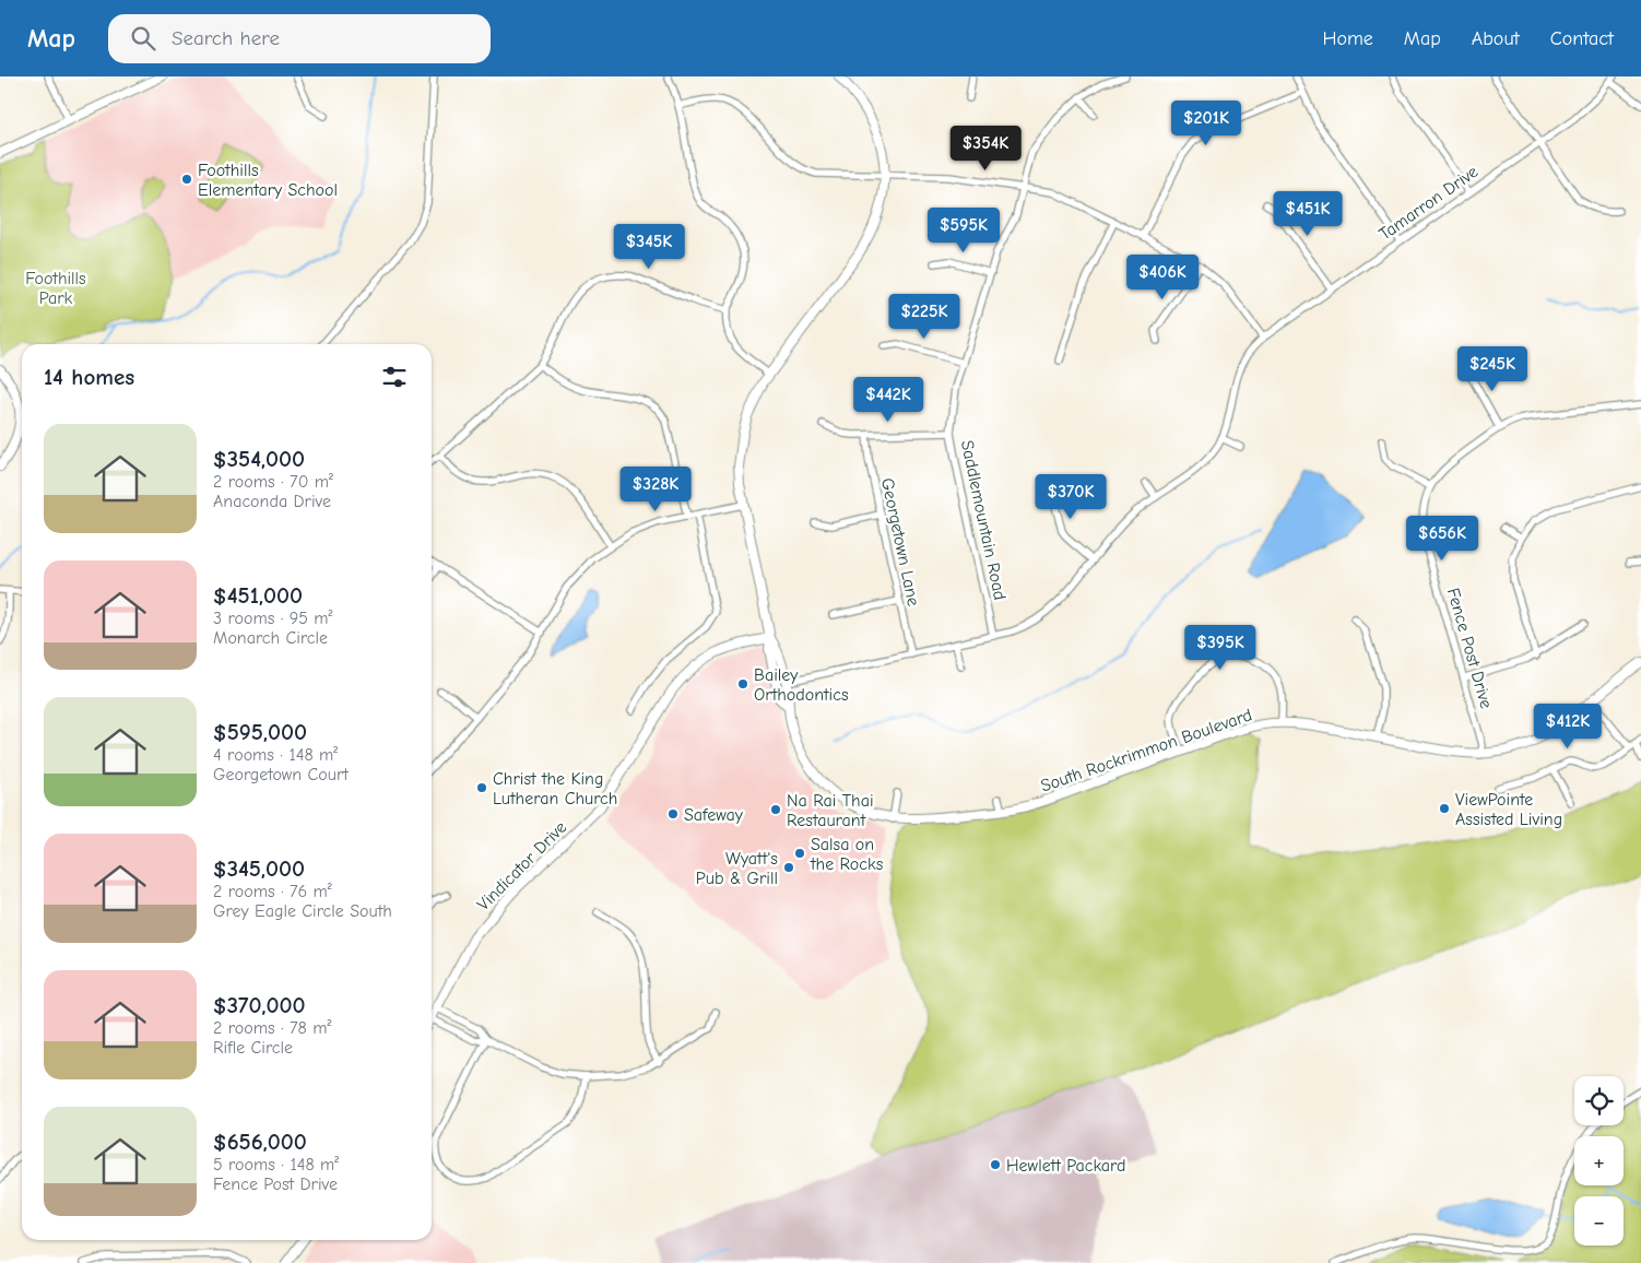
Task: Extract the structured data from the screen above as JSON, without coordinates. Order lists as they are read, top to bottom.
{
  "streets": {
    "main road": ["South Rockrimmon Boulevard", "Vindicator Drive"],
    "street": [
      "Tamarron Drive",
      "Saddlemountain Road",
      "Georgetown Lane",
      "Fence Post Drive"
    ]
  },
  "crossings": [
    ["Tamarron Drive", "Saddlemountain Road"],
    ["Tamarron Drive", "Georgetown Lane"],
    ["Tamarron Drive", "South Rockrimmon Boulevard"],
    ["Fence Post Drive", "South Rockrimmon Boulevard"],
    ["South Rockrimmon Boulevard", "Vindicator Drive"]
  ],
  "parks": ["Foothills Park"],
  "places": [
    "Foothills Elementary School",
    "Bailey Orthodontics",
    "Christ the King Lutheran Church",
    "ViewPointe Assisted Living",
    "Na Rai Thai Restaurant",
    "Safeway",
    "Salsa on the Rocks",
    "Wyatt's Pub & Grill",
    "Hewlett Packard"
  ],
  "page": {
    "header": "Map",
    "search": "Search here",
    "nav": [
      "Home",
      "Map",
      "About",
      "Contact"
    ],
    "price": [
      "$201K",
      "$354K",
      "$451K",
      "$595K",
      "$345K",
      "$406K",
      "$225K",
      "$245K",
      "$442K",
      "$328K",
      "$370K",
      "$656K",
      "$395K",
      "$412K"
    ],
    "heading": "14 homes",
    "list": [
      {
        "name": "$354,000",
        "note": "2 rooms · 70 m² · Anaconda Drive"
      },
      {
        "name": "$451,000",
        "note": "3 rooms · 95 m² · Monarch Circle"
      },
      {
        "name": "$595,000",
        "note": "4 rooms · 148 m² · Georgetown Court"
      },
      {
        "name": "$345,000",
        "note": "2 rooms · 76 m² · Grey Eagle Circle South"
      },
      {
        "name": "$370,000",
        "note": "2 rooms · 78 m² · Rifle Circle"
      },
      {
        "name": "$656,000",
        "note": "5 rooms · 148 m² · Fence Post Drive"
      }
    ],
    "map_buttons": ["+", "−"]
  }
}
